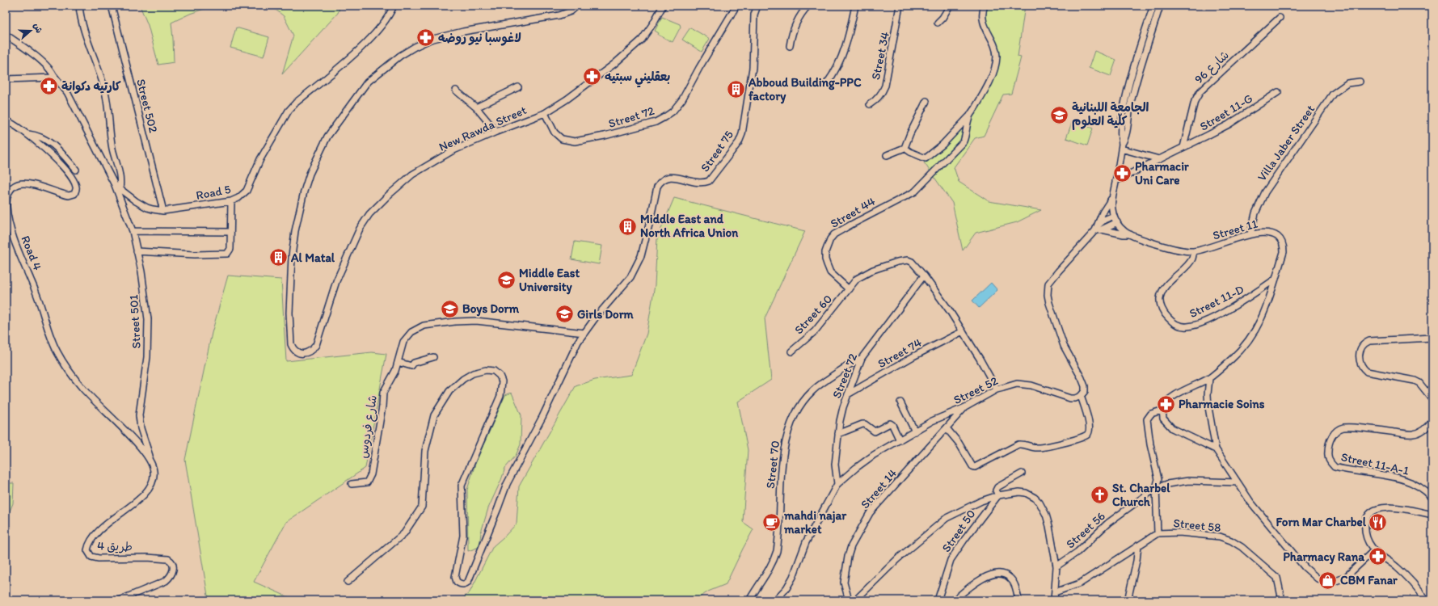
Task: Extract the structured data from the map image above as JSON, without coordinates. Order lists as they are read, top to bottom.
{
  "streets": {
    "street": [
      "Street 34",
      "شارع 96",
      "Street 502",
      "Street 11-G",
      "Street 72",
      "New Rawda Street",
      "Villa Jaber Street",
      "Street 75",
      "Road 5",
      "Street 44",
      "Street 11",
      "Road 4",
      "Street 11-D",
      "Street 60",
      "Street 501",
      "Street 74",
      "Street 52",
      "شارع فردوس",
      "Street 11-A-1",
      "Street 70",
      "Street 14",
      "Street 58",
      "Street 56",
      "Street 50",
      "طريق 4"
    ]
  },
  "crossings": [
    ["شارع 96", "Street 11-G"],
    ["Street 502", "Road 5"],
    ["Street 72", "New Rawda Street"],
    ["Street 72", "Street 74"],
    ["Street 72", "Street 52"],
    ["Street 72", "Street 70"],
    ["Villa Jaber Street", "Street 11"],
    ["Street 75", "شارع فردوس"],
    ["Road 5", "Street 501"],
    ["Street 44", "Street 60"],
    ["Street 11", "Street 11-D"],
    ["Road 4", "Street 501"],
    ["Road 4", "طريق 4"],
    ["Street 501", "طريق 4"],
    ["Street 52", "Street 14"]
  ],
  "places": {
    "pharmacy": [
      "لاغوسبا نيو روضه",
      "بعقليني سبتيه",
      "كارتيه دكوانة",
      "Pharmacir Uni Care",
      "Pharmacie Soins",
      "Pharmacy Rana"
    ],
    "building": ["Abboud Building-PPC factory", "Middle East and North Africa Union", "Al Matal"],
    "school or university": [
      "الجامعة اللبنانية كلّية العلوم",
      "Middle East University",
      "Boys Dorm",
      "Girls Dorm"
    ],
    "church": ["St. Charbel Church"],
    "restaurant": ["Forn Mar Charbel"],
    "cafe": ["mahdi najar market"],
    "shop": ["CBM Fanar"]
  },
  "north": "right"
}
